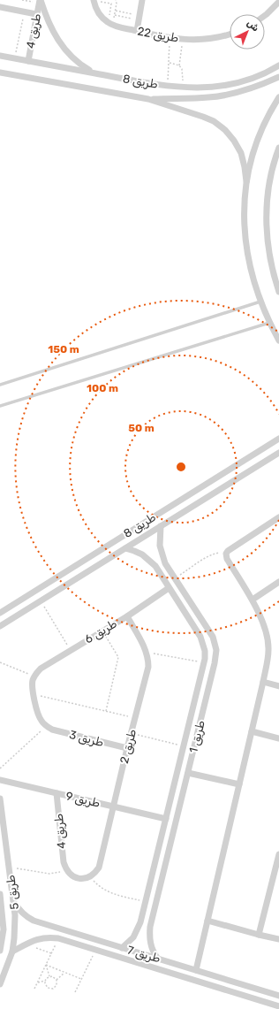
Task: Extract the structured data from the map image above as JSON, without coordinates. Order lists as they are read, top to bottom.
{
  "streets": {
    "street": [
      "طريق 4",
      "طريق 22",
      "طريق 8",
      "طريق 6",
      "طريق 1",
      "طريق 3",
      "طريق 2",
      "طريق 9",
      "طريق 5",
      "طريق 7"
    ]
  },
  "crossings": [
    ["طريق 4", "طريق 8"],
    ["طريق 4", "طريق 9"],
    ["طريق 8", "طريق 1"],
    ["طريق 6", "طريق 1"],
    ["طريق 6", "طريق 2"],
    ["طريق 1", "طريق 9"],
    ["طريق 1", "طريق 7"],
    ["طريق 3", "طريق 2"],
    ["طريق 2", "طريق 9"],
    ["طريق 5", "طريق 7"]
  ],
  "north": "top right",
  "rings": ["150 m", "100 m", "50 m"]
}
